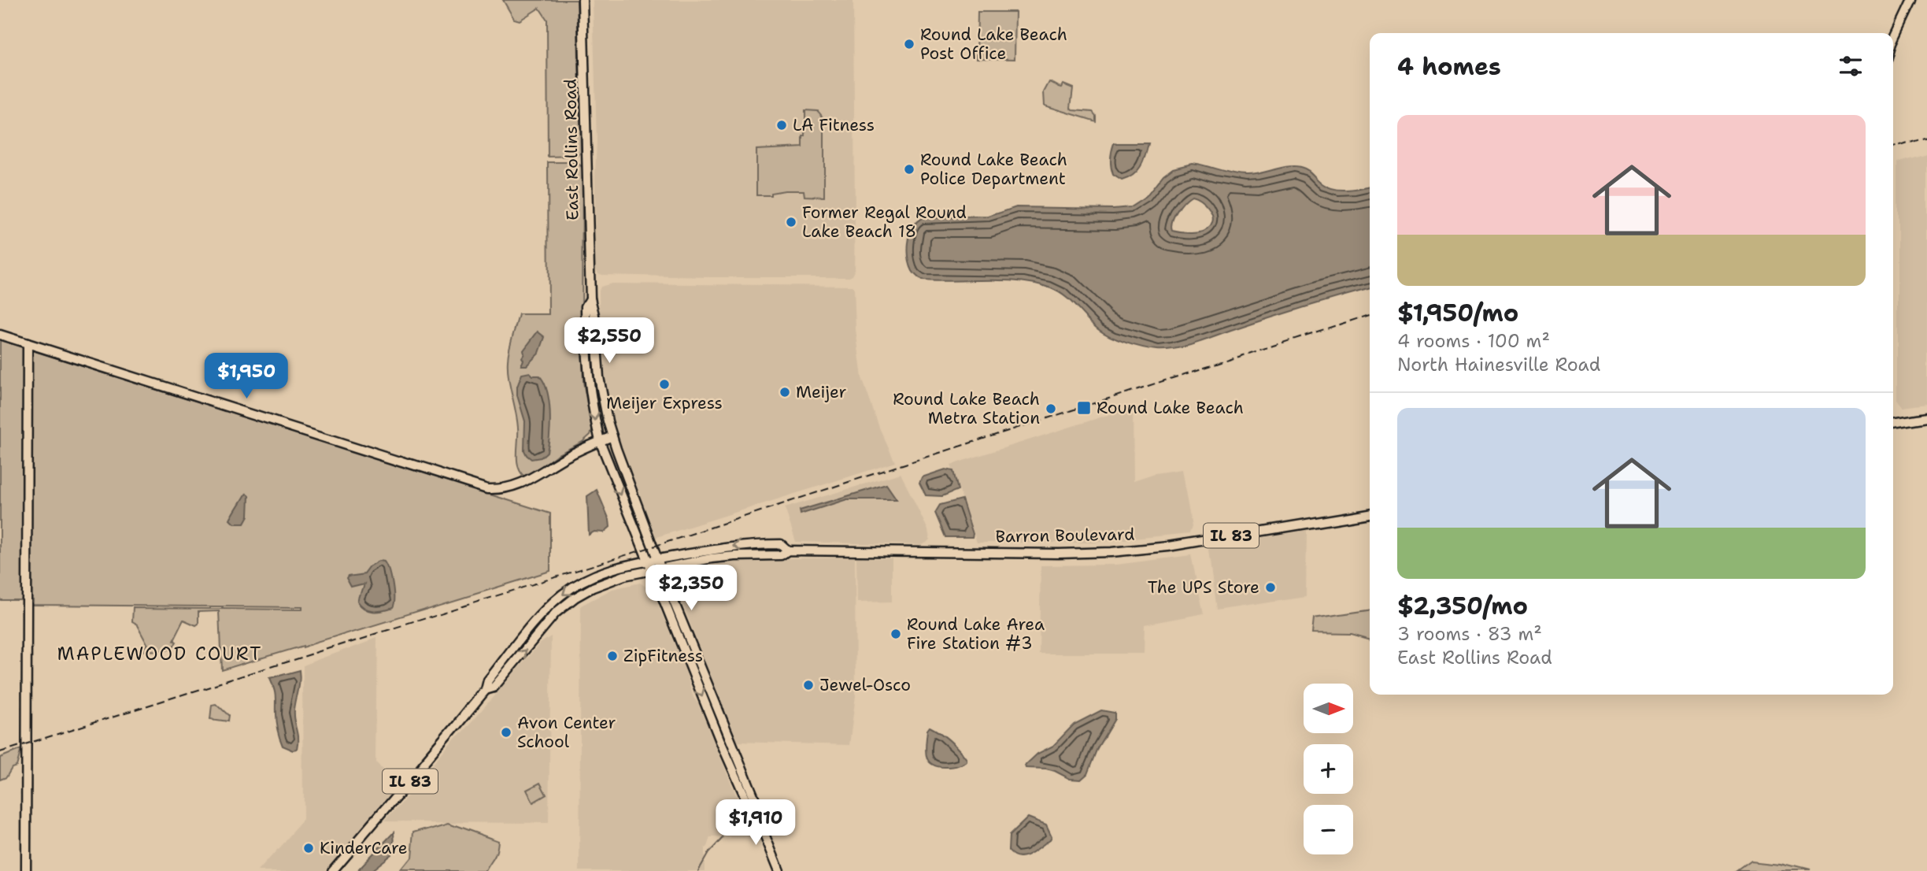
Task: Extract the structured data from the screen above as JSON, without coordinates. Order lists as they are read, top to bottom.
{
  "streets": {
    "main road": ["East Rollins Road", "Barron Boulevard", "IL 83"]
  },
  "crossings": [
    ["East Rollins Road", "Barron Boulevard"]
  ],
  "districts": ["MAPLEWOOD COURT"],
  "places": {
    "other": [
      "Round Lake Beach Post Office",
      "LA Fitness",
      "Round Lake Beach Police Department",
      "Former Regal Round Lake Beach 18",
      "Meijer Express",
      "Meijer",
      "Round Lake Beach Metra Station",
      "The UPS Store",
      "Round Lake Area Fire Station #3",
      "ZipFitness",
      "Jewel-Osco",
      "Avon Center School",
      "KinderCare"
    ],
    "transit": ["Round Lake Beach"]
  },
  "north": "right",
  "page": {
    "heading": "4 homes",
    "list": [
      {
        "name": "$1,950/mo",
        "note": "4 rooms · 100 m² · North Hainesville Road"
      },
      {
        "name": "$2,350/mo",
        "note": "3 rooms · 83 m² · East Rollins Road"
      }
    ],
    "price": [
      "$2,550",
      "$1,950",
      "$2,350",
      "$1,910"
    ],
    "map_buttons": ["+", "−"]
  }
}
